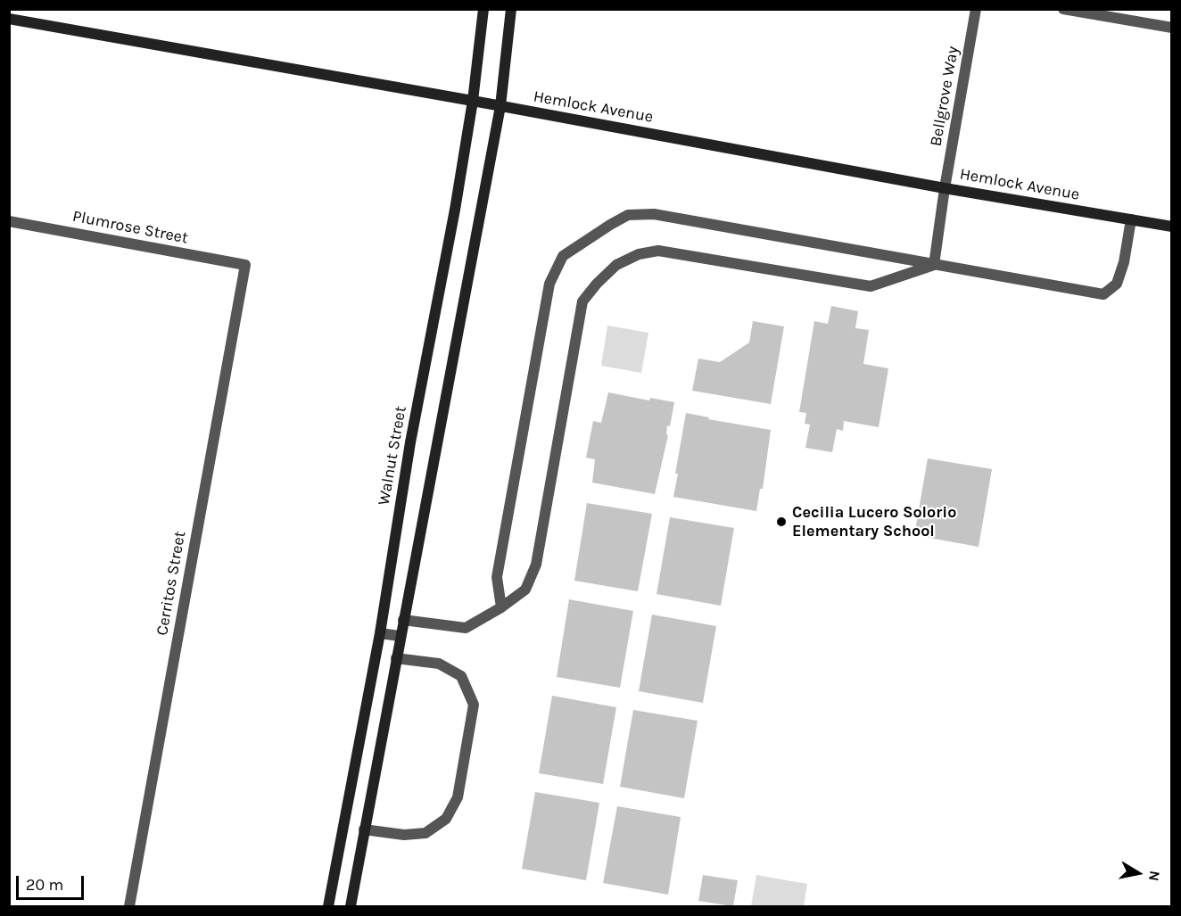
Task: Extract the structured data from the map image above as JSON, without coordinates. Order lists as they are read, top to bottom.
{
  "streets": {
    "street": [
      "Bellgrove Way",
      "Hemlock Avenue",
      "Plumrose Street",
      "Walnut Street",
      "Cerritos Street"
    ]
  },
  "crossings": [
    ["Bellgrove Way", "Hemlock Avenue"],
    ["Hemlock Avenue", "Walnut Street"],
    ["Plumrose Street", "Cerritos Street"]
  ],
  "places": ["Cecilia Lucero Solorio Elementary School"],
  "scale_bar": "20 m",
  "north": "right"
}
